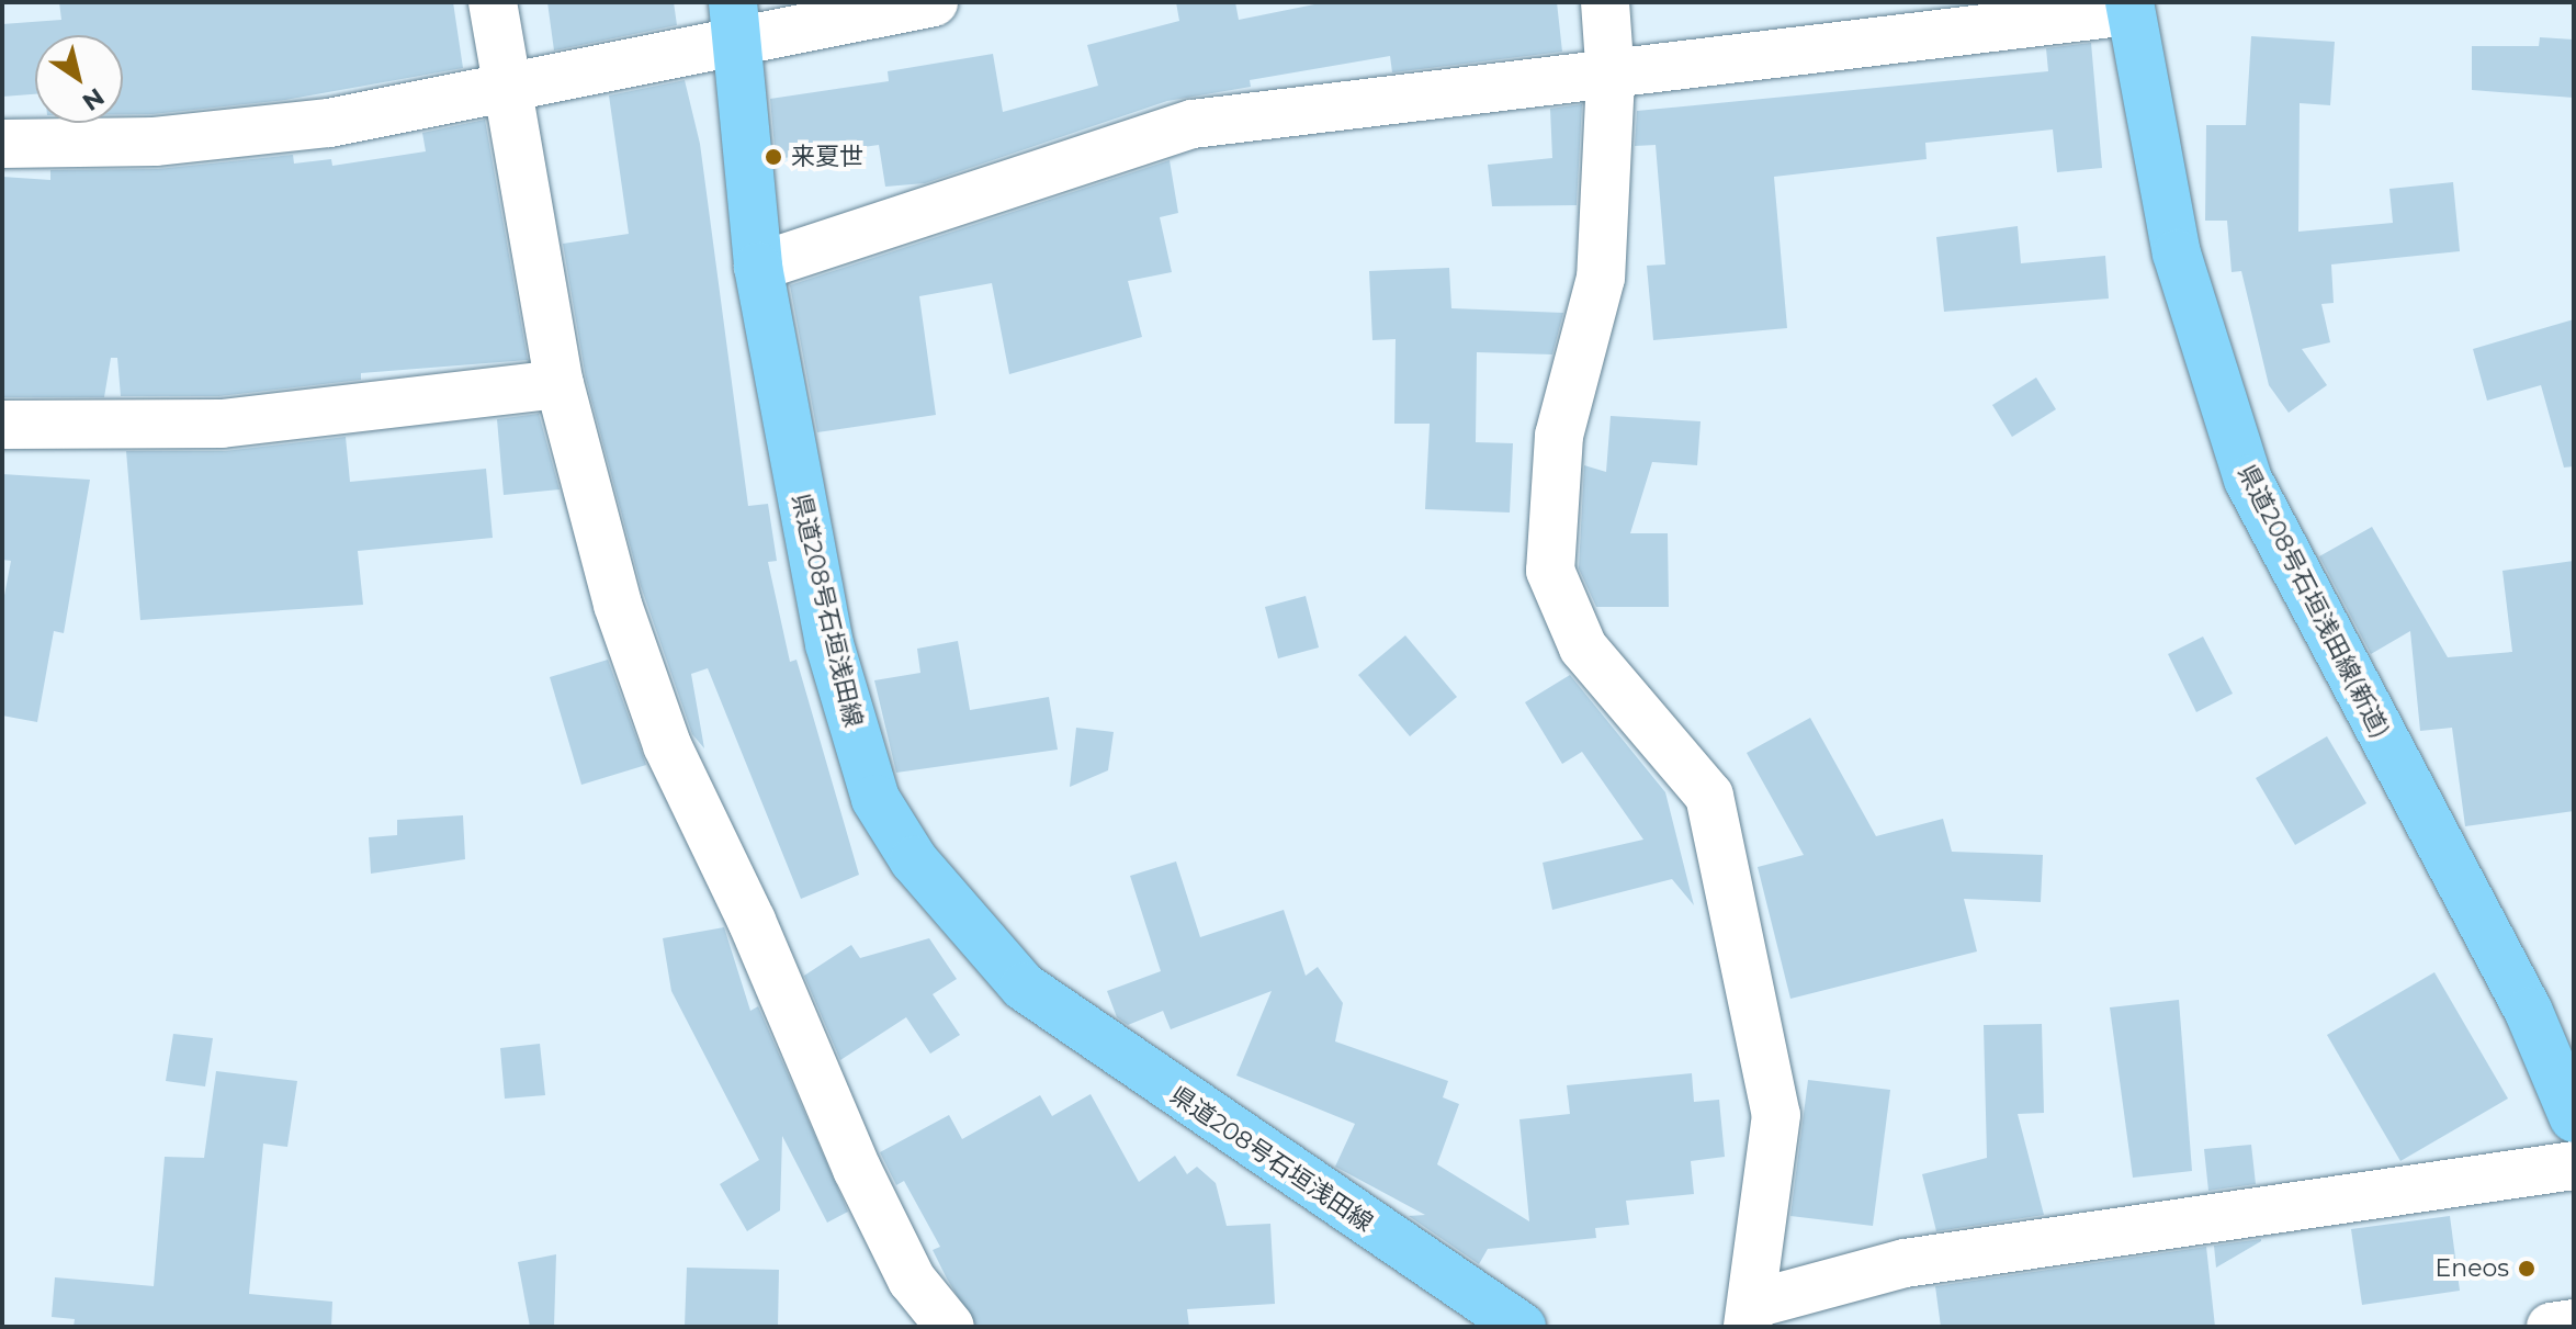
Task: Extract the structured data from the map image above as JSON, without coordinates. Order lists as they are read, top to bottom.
{
  "streets": {
    "main road": ["県道208号石垣浅田線(新道)", "県道208号石垣浅田線"]
  },
  "places": ["来夏世", "Eneos"],
  "north": "bottom right"
}
